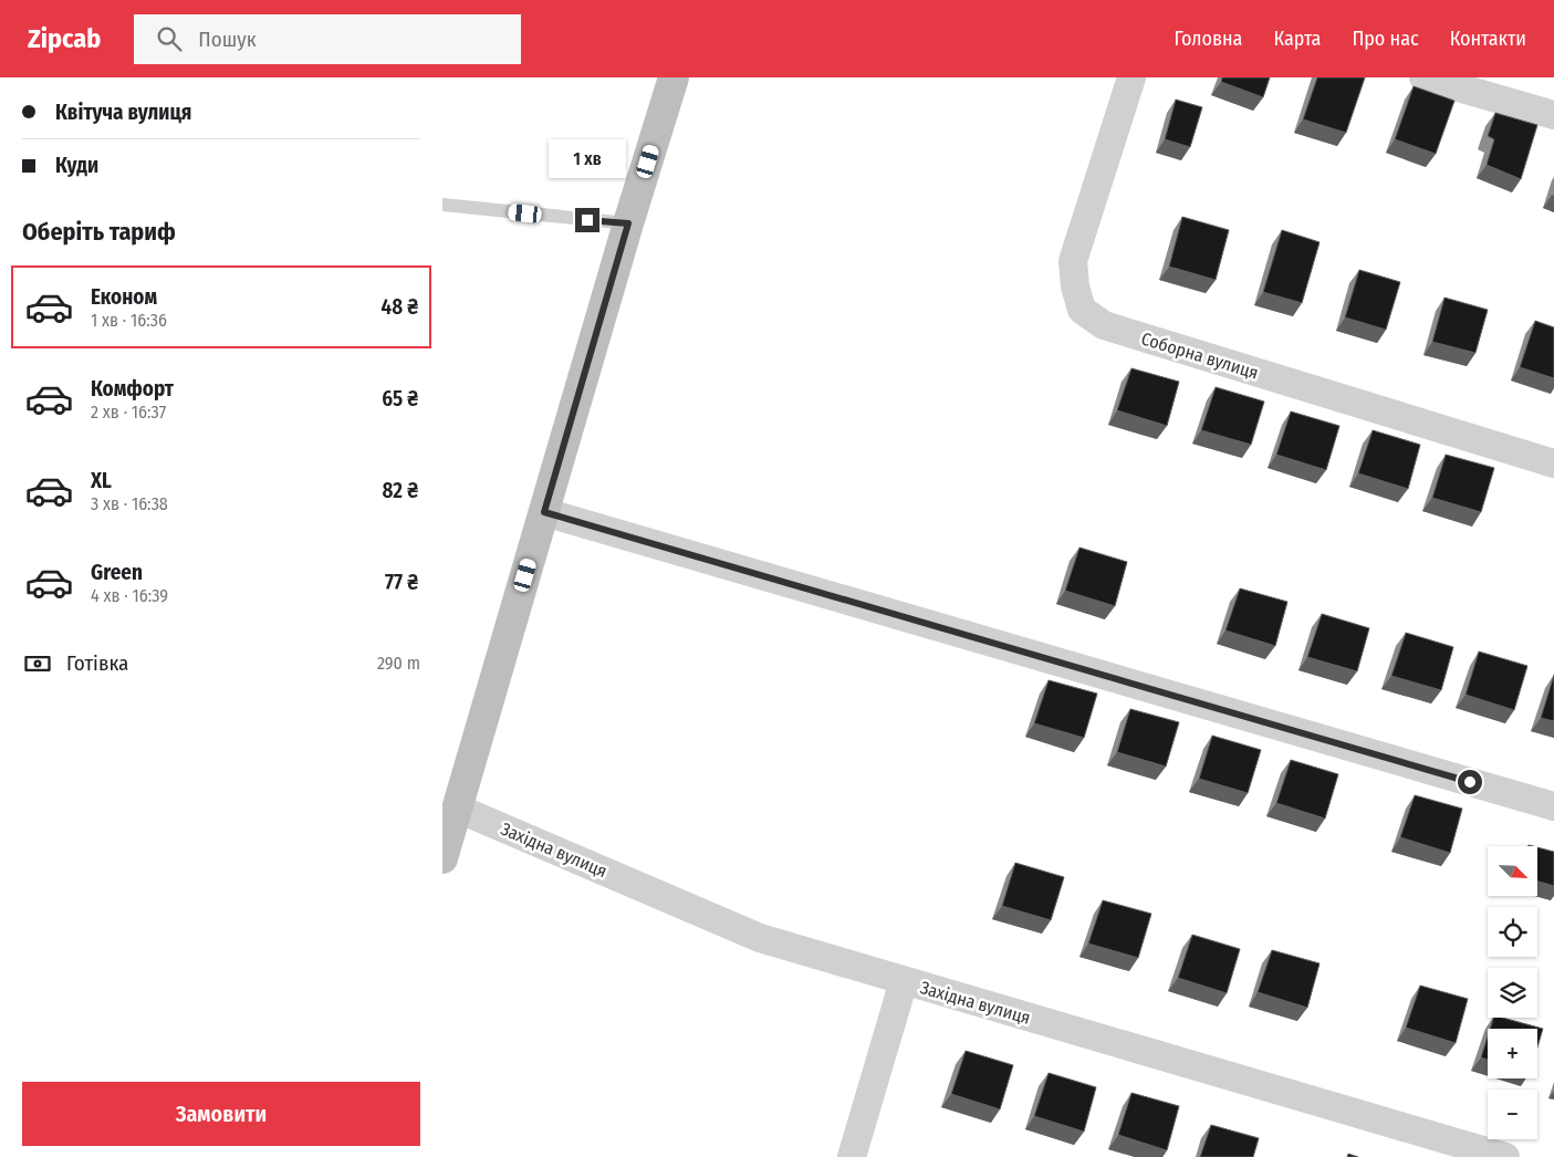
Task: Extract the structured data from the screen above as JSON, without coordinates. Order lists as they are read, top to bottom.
{
  "streets": {
    "street": ["Соборна вулиця", "Західна вулиця"]
  },
  "north": "bottom right",
  "page": {
    "header": "Zipcab",
    "search": "Пошук",
    "nav": [
      "Головна",
      "Карта",
      "Про нас",
      "Контакти"
    ],
    "banner": ["Квітуча вулиця", "Куди"],
    "bubble": "1 хв",
    "heading": "Оберіть тариф",
    "list": [
      {
        "name": "Економ",
        "note": "1 хв · 16:36",
        "value": "48 ₴"
      },
      {
        "name": "Комфорт",
        "note": "2 хв · 16:37",
        "value": "65 ₴"
      },
      {
        "name": "XL",
        "note": "3 хв · 16:38",
        "value": "82 ₴"
      },
      {
        "name": "Green",
        "note": "4 хв · 16:39",
        "value": "77 ₴"
      }
    ],
    "pay": ["Готівка", "290 m"],
    "map_buttons": ["+", "−"],
    "buttons": "Замовити"
  }
}
